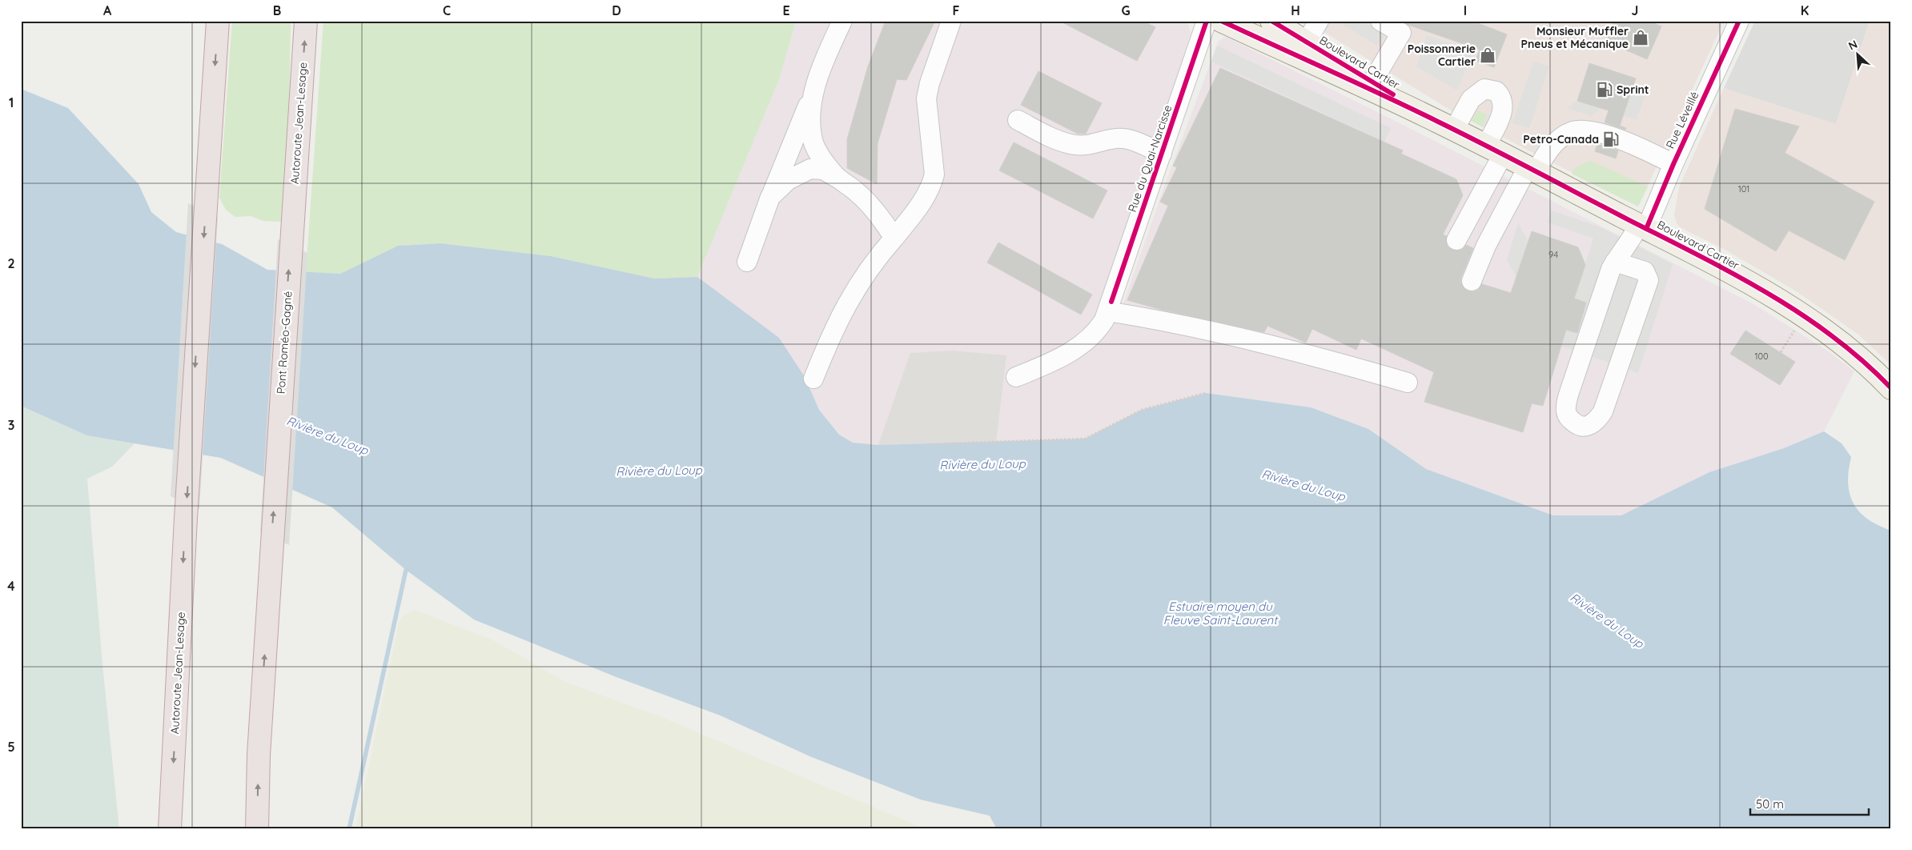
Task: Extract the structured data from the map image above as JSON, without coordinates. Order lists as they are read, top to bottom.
{
  "streets": {
    "highway": ["Autoroute Jean-Lesage", "Pont Roméo-Gagné"],
    "main road": ["Boulevard Cartier"],
    "street": ["Rue Léveillé", "Rue du Quai-Narcisse"]
  },
  "crossings": [
    ["Boulevard Cartier", "Rue Léveillé"],
    ["Autoroute Jean-Lesage", "Pont Roméo-Gagné"]
  ],
  "one_way": ["Pont Roméo-Gagné"],
  "water": ["Rivière du Loup", "Estuaire moyen du Fleuve Saint-Laurent"],
  "places": {
    "shop": ["Monsieur Muffler Pneus et Mécanique", "Poissonnerie Cartier"],
    "fuel station": ["Sprint", "Petro-Canada"]
  },
  "house_numbers": ["101", "94", "100"],
  "scale_bar": "50 m",
  "north": "top left",
  "grid": {
    "columns": [
      "A",
      "B",
      "C",
      "D",
      "E",
      "F",
      "G",
      "H",
      "I",
      "J",
      "K"
    ],
    "rows": [
      "1",
      "2",
      "3",
      "4",
      "5"
    ]
  }
}
